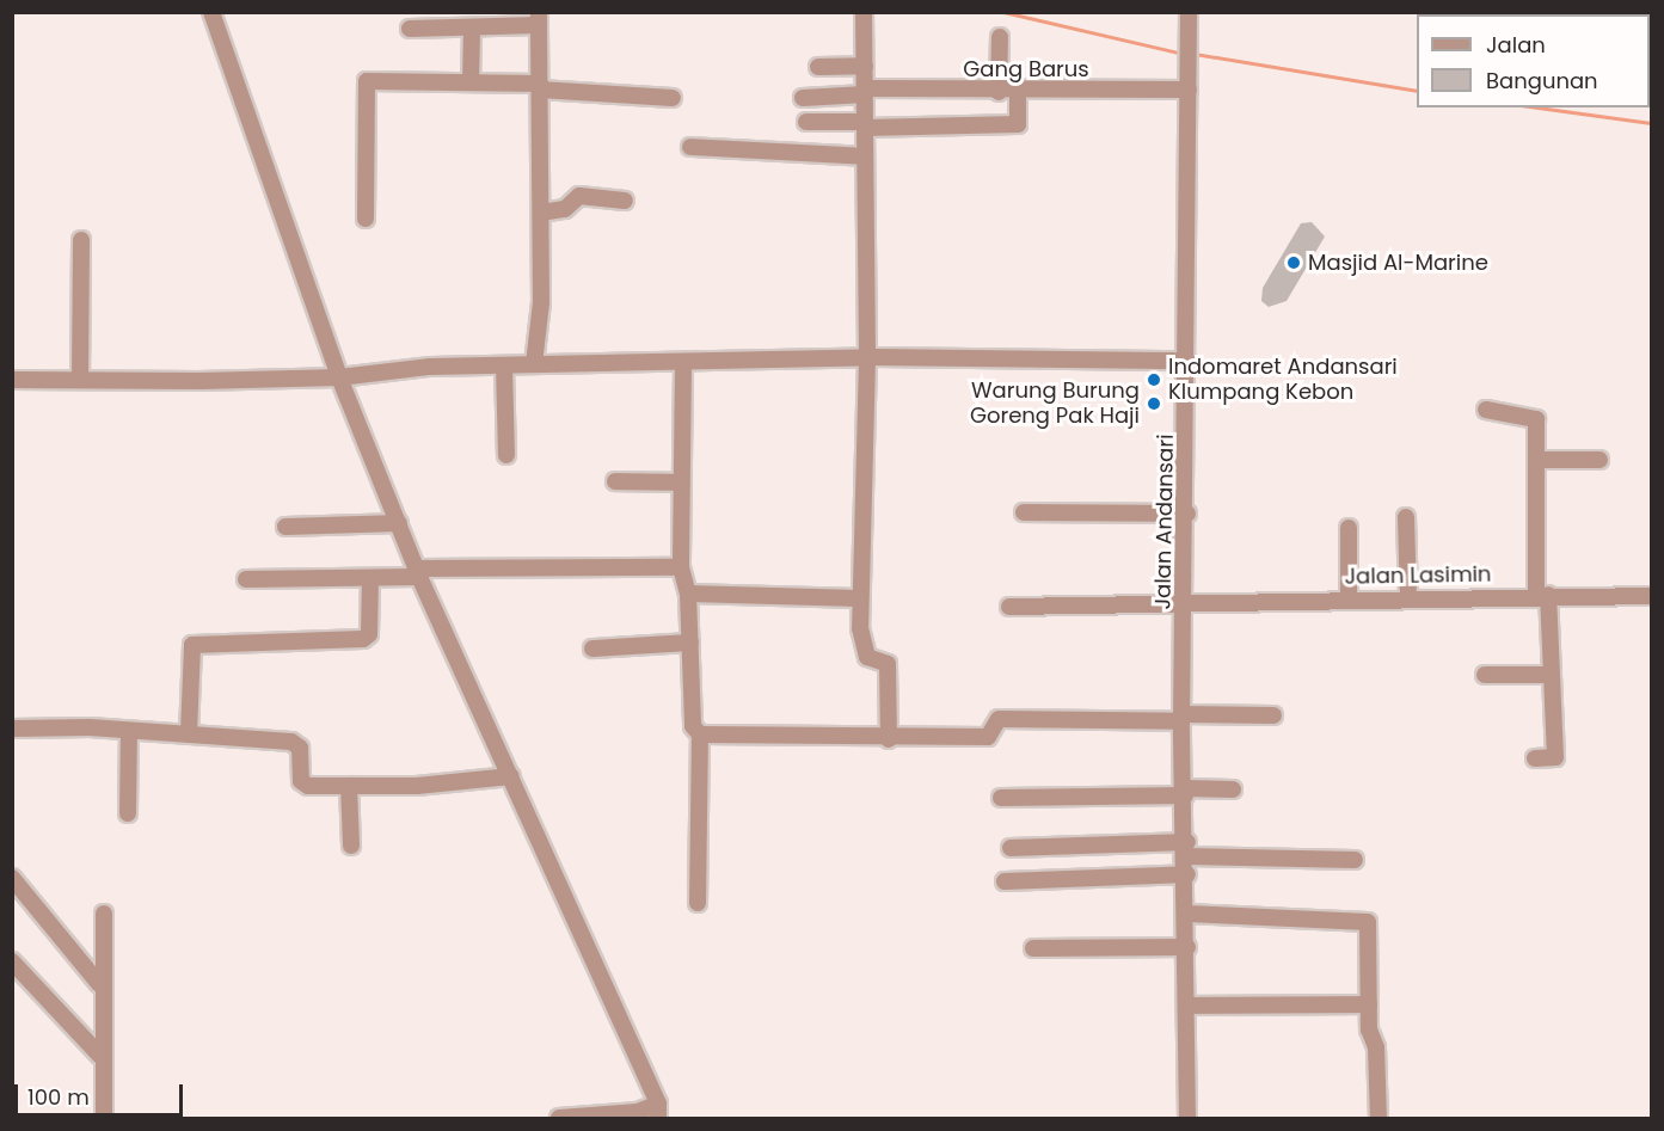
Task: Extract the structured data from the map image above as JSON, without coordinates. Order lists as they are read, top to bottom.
{
  "streets": {
    "street": ["Gang Barus", "Jalan Andansari", "Jalan Lasimin"]
  },
  "crossings": [
    ["Gang Barus", "Jalan Andansari"],
    ["Jalan Andansari", "Jalan Lasimin"]
  ],
  "places": ["Masjid Al-Marine", "Indomaret Andansari Klumpang Kebon", "Warung Burung Goreng Pak Haji"],
  "legend": ["Jalan", "Bangunan"],
  "scale_bar": "100 m"
}
